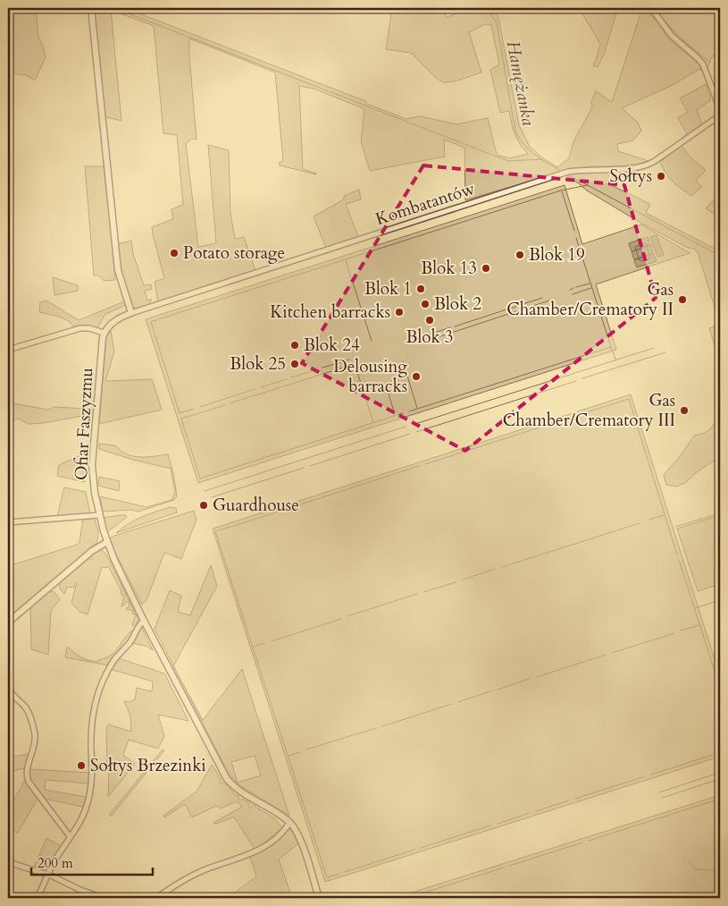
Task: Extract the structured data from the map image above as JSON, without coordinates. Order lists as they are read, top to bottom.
{
  "streets": {
    "street": ["Kombatantów", "Ofiar Faszyzmu"]
  },
  "water": ["Hamężanka"],
  "places": [
    "Sołtys",
    "Potato storage",
    "Blok 19",
    "Blok 13",
    "Blok 1",
    "Gas Chamber/Crematory II",
    "Blok 2",
    "Kitchen barracks",
    "Blok 3",
    "Blok 24",
    "Blok 25",
    "Delousing barracks",
    "Gas Chamber/Crematory III",
    "Guardhouse",
    "Sołtys Brzezinki"
  ],
  "scale_bar": "200 m"
}
